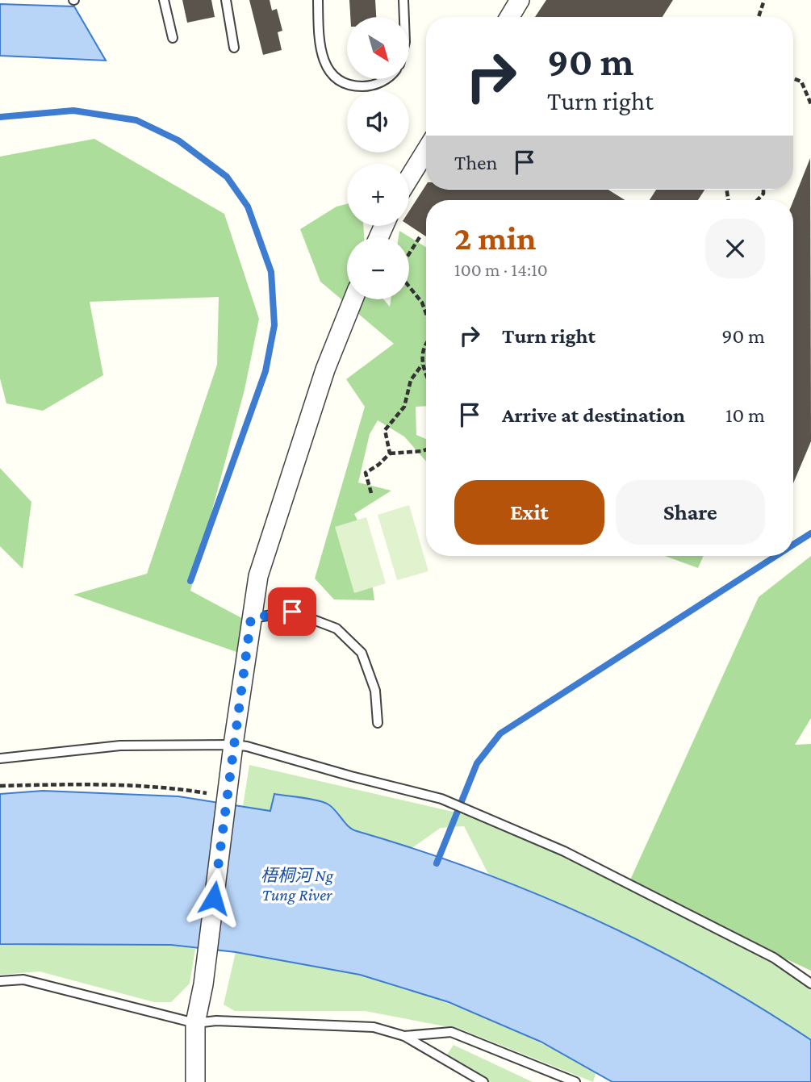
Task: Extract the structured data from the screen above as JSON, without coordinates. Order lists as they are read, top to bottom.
{
  "water": ["梧桐河 Ng Tung River"],
  "north": "bottom right",
  "page": {
    "map_buttons": ["+", "−"],
    "turn": ["90 m", "Turn right"],
    "then": "Then",
    "heading": ["2 min", "100 m · 14:10"],
    "list": [
      {
        "name": "Turn right",
        "value": "90 m"
      },
      {
        "name": "Arrive at destination",
        "value": "10 m"
      }
    ],
    "buttons": ["Exit", "Share"]
  }
}
